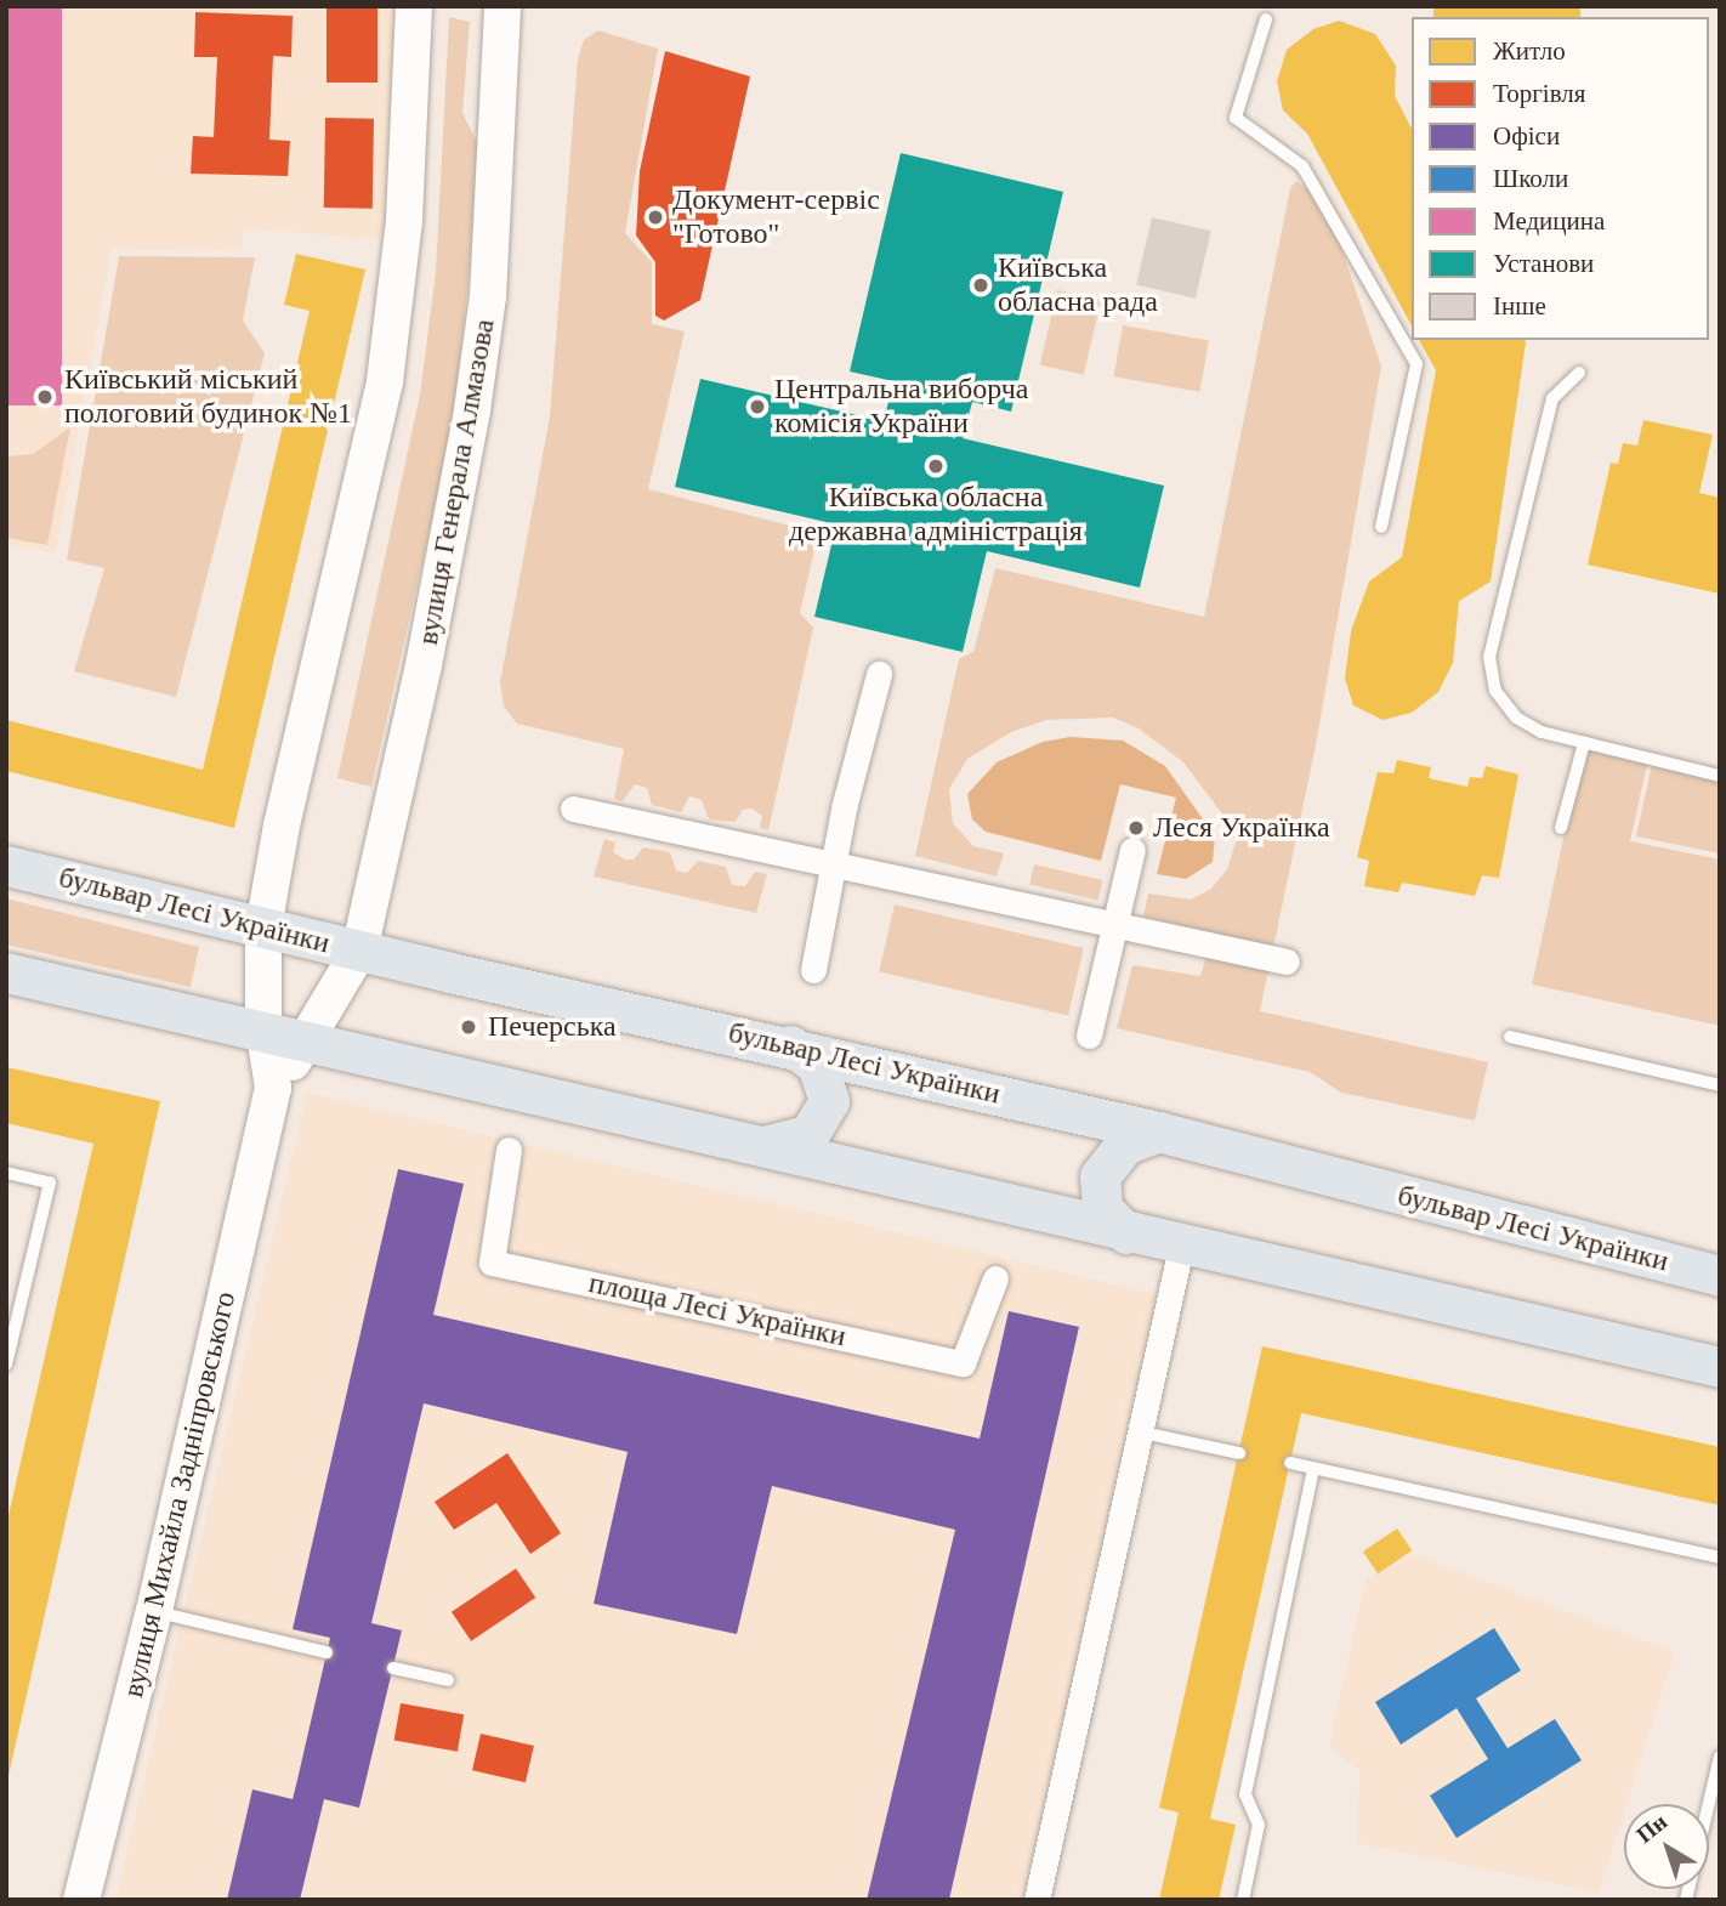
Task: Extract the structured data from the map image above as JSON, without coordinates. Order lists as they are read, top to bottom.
{
  "streets": {
    "main road": ["вулиця Генерала Алмазова", "бульвар Лесі Українки", "вулиця Михайла Задніпровського"],
    "street": ["площа Лесі Українки"]
  },
  "crossings": [
    ["вулиця Генерала Алмазова", "бульвар Лесі Українки"]
  ],
  "places": [
    "Документ-сервіс \"Готово\"",
    "Київська обласна рада",
    "Київський міський пологовий будинок №1",
    "Центральна виборча комісія України",
    "Київська обласна державна адміністрація",
    "Леся Українка",
    "Печерська"
  ],
  "legend": [
    "Житло",
    "Торгівля",
    "Офіси",
    "Школи",
    "Медицина",
    "Установи",
    "Інше"
  ],
  "north": "top left"
}
